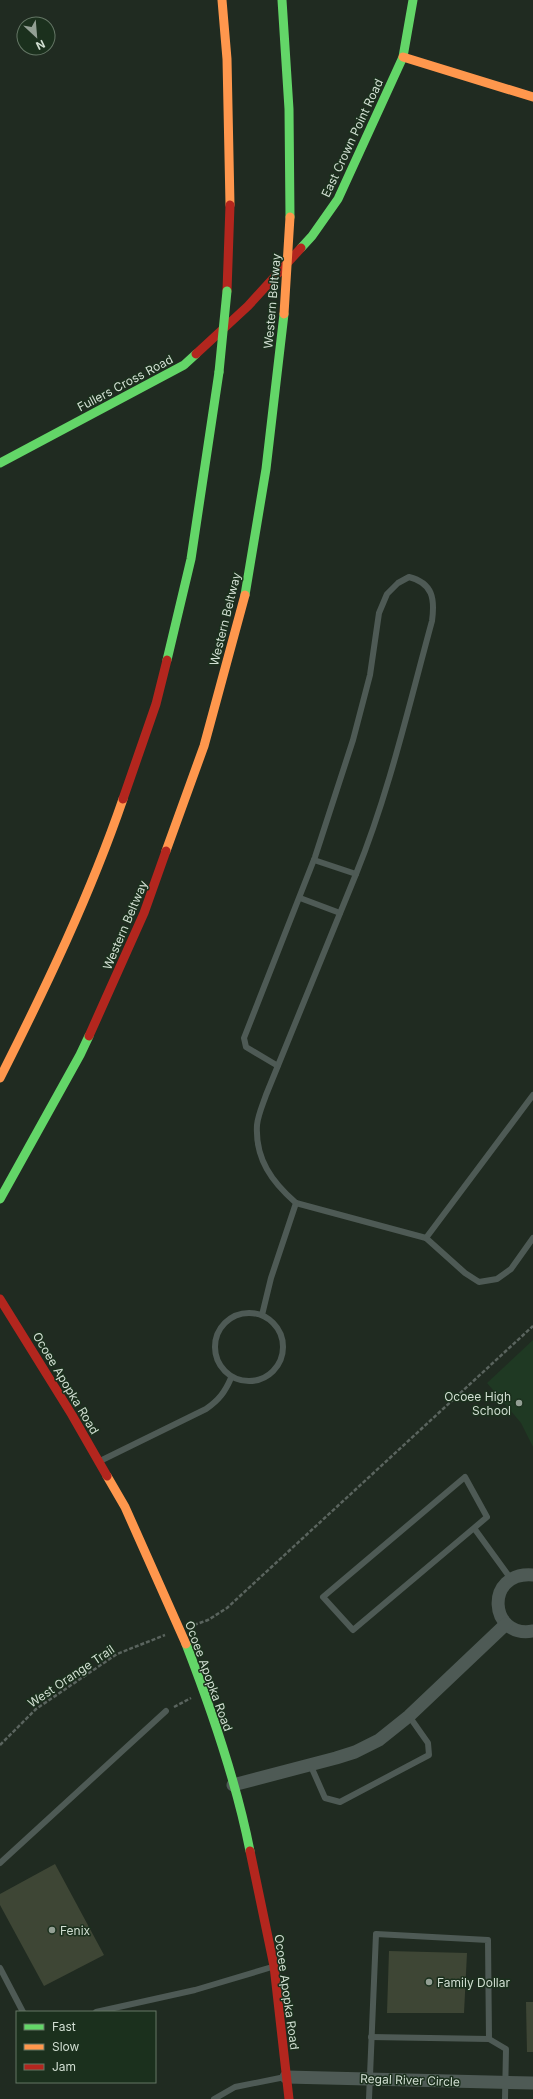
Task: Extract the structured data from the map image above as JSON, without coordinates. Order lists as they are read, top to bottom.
{
  "streets": {
    "main road": [
      "East Crown Point Road",
      "Western Beltway",
      "Fullers Cross Road",
      "Ocoee Apopka Road"
    ],
    "street": ["Regal River Circle"],
    "path": ["West Orange Trail"]
  },
  "crossings": [
    ["East Crown Point Road", "Fullers Cross Road"],
    ["Ocoee Apopka Road", "West Orange Trail"],
    ["Ocoee Apopka Road", "Regal River Circle"]
  ],
  "places": ["Ocoee High School", "Fenix", "Family Dollar"],
  "legend": ["Fast", "Slow", "Jam"],
  "north": "bottom right"
}
